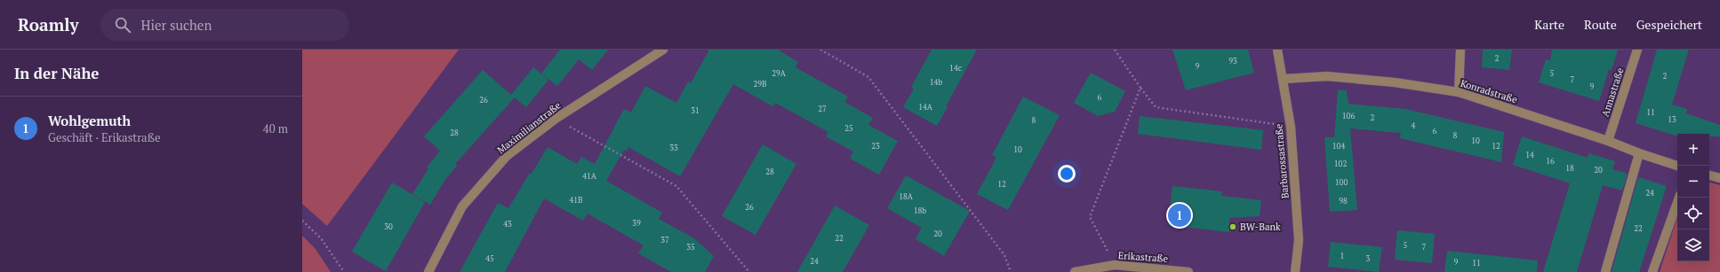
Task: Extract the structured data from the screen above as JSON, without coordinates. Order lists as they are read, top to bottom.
{
  "streets": {
    "street": [
      "Konradstraße",
      "Annastraße",
      "Maximilianstraße",
      "Barbarossastraße",
      "Erikastraße"
    ]
  },
  "crossings": [
    ["Konradstraße", "Annastraße"],
    ["Konradstraße", "Barbarossastraße"]
  ],
  "places": ["BW-Bank"],
  "house_numbers": [
    "2",
    "93",
    "9",
    "14c",
    "29A",
    "5",
    "2",
    "7",
    "14b",
    "29B",
    "9",
    "6",
    "26",
    "14A",
    "27",
    "31",
    "11",
    "106",
    "2",
    "13",
    "8",
    "4",
    "25",
    "6",
    "28",
    "8",
    "10",
    "23",
    "104",
    "12",
    "33",
    "10",
    "14",
    "16",
    "102",
    "18",
    "20",
    "28",
    "41A",
    "100",
    "12",
    "24",
    "18A",
    "41B",
    "98",
    "26",
    "18b",
    "39",
    "43",
    "30",
    "22",
    "20",
    "22",
    "37",
    "5",
    "35",
    "7",
    "1",
    "45",
    "3",
    "24",
    "9",
    "11"
  ],
  "page": {
    "header": "Roamly",
    "search": "Hier suchen",
    "nav": ["Karte", "Route", "Gespeichert"],
    "heading": "In der Nähe",
    "list": [
      {
        "mark": "1",
        "name": "Wohlgemuth",
        "note": "Geschäft · Erikastraße",
        "value": "40 m"
      }
    ],
    "map_buttons": ["+", "−"],
    "pins": "1"
  }
}
